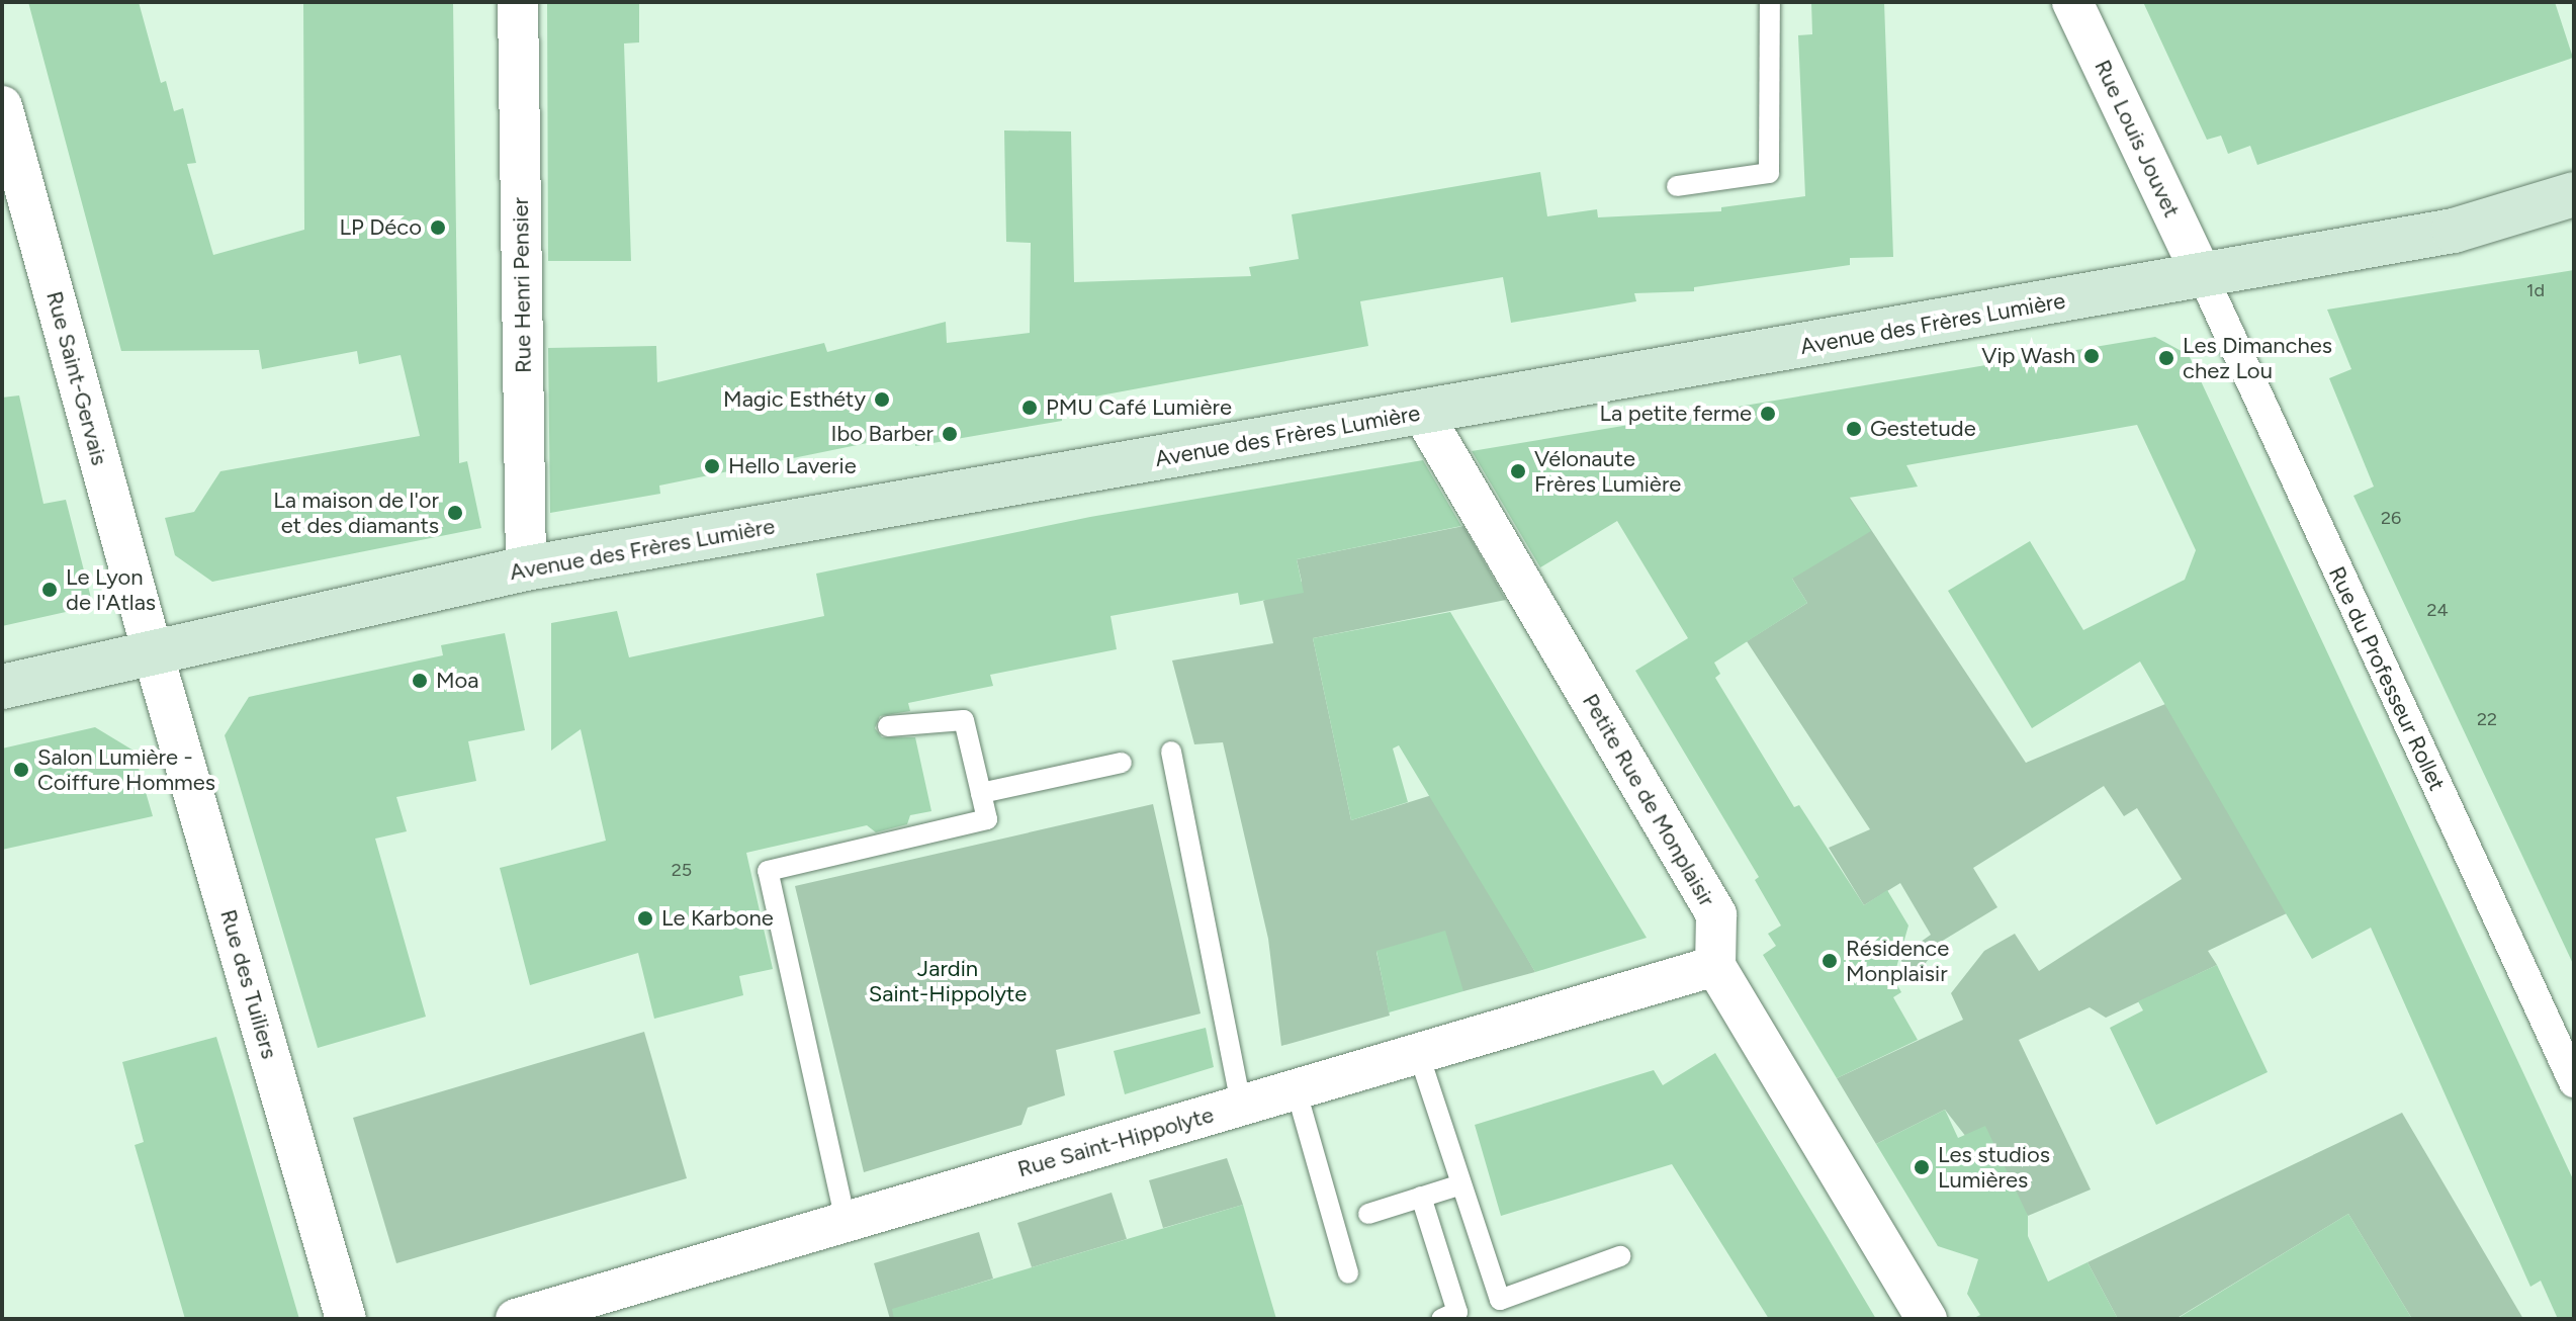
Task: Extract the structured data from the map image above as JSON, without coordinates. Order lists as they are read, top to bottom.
{
  "streets": {
    "main road": ["Avenue des Frères Lumière"],
    "street": [
      "Rue Louis Jouvet",
      "Rue Henri Pensier",
      "Rue Saint-Gervais",
      "Rue du Professeur Rollet",
      "Petite Rue de Monplaisir",
      "Rue des Tuiliers",
      "Rue Saint-Hippolyte"
    ]
  },
  "crossings": [
    ["Rue Louis Jouvet", "Avenue des Frères Lumière"],
    ["Rue Louis Jouvet", "Rue du Professeur Rollet"],
    ["Rue Henri Pensier", "Avenue des Frères Lumière"],
    ["Avenue des Frères Lumière", "Rue Saint-Gervais"],
    ["Avenue des Frères Lumière", "Rue du Professeur Rollet"],
    ["Avenue des Frères Lumière", "Petite Rue de Monplaisir"],
    ["Avenue des Frères Lumière", "Rue des Tuiliers"],
    ["Rue Saint-Gervais", "Rue des Tuiliers"],
    ["Petite Rue de Monplaisir", "Rue Saint-Hippolyte"]
  ],
  "parks": ["Jardin Saint-Hippolyte"],
  "places": [
    "LP Déco",
    "Vip Wash",
    "Les Dimanches chez Lou",
    "Magic Esthéty",
    "PMU Café Lumière",
    "La petite ferme",
    "Gestetude",
    "Ibo Barber",
    "Hello Laverie",
    "Vélonaute Frères Lumière",
    "La maison de l'or et des diamants",
    "Le Lyon de l'Atlas",
    "Moa",
    "Salon Lumière - Coiffure Hommes",
    "Le Karbone",
    "Résidence Monplaisir",
    "Les studios Lumières"
  ],
  "house_numbers": [
    "1d",
    "26",
    "24",
    "22",
    "25"
  ]
}
